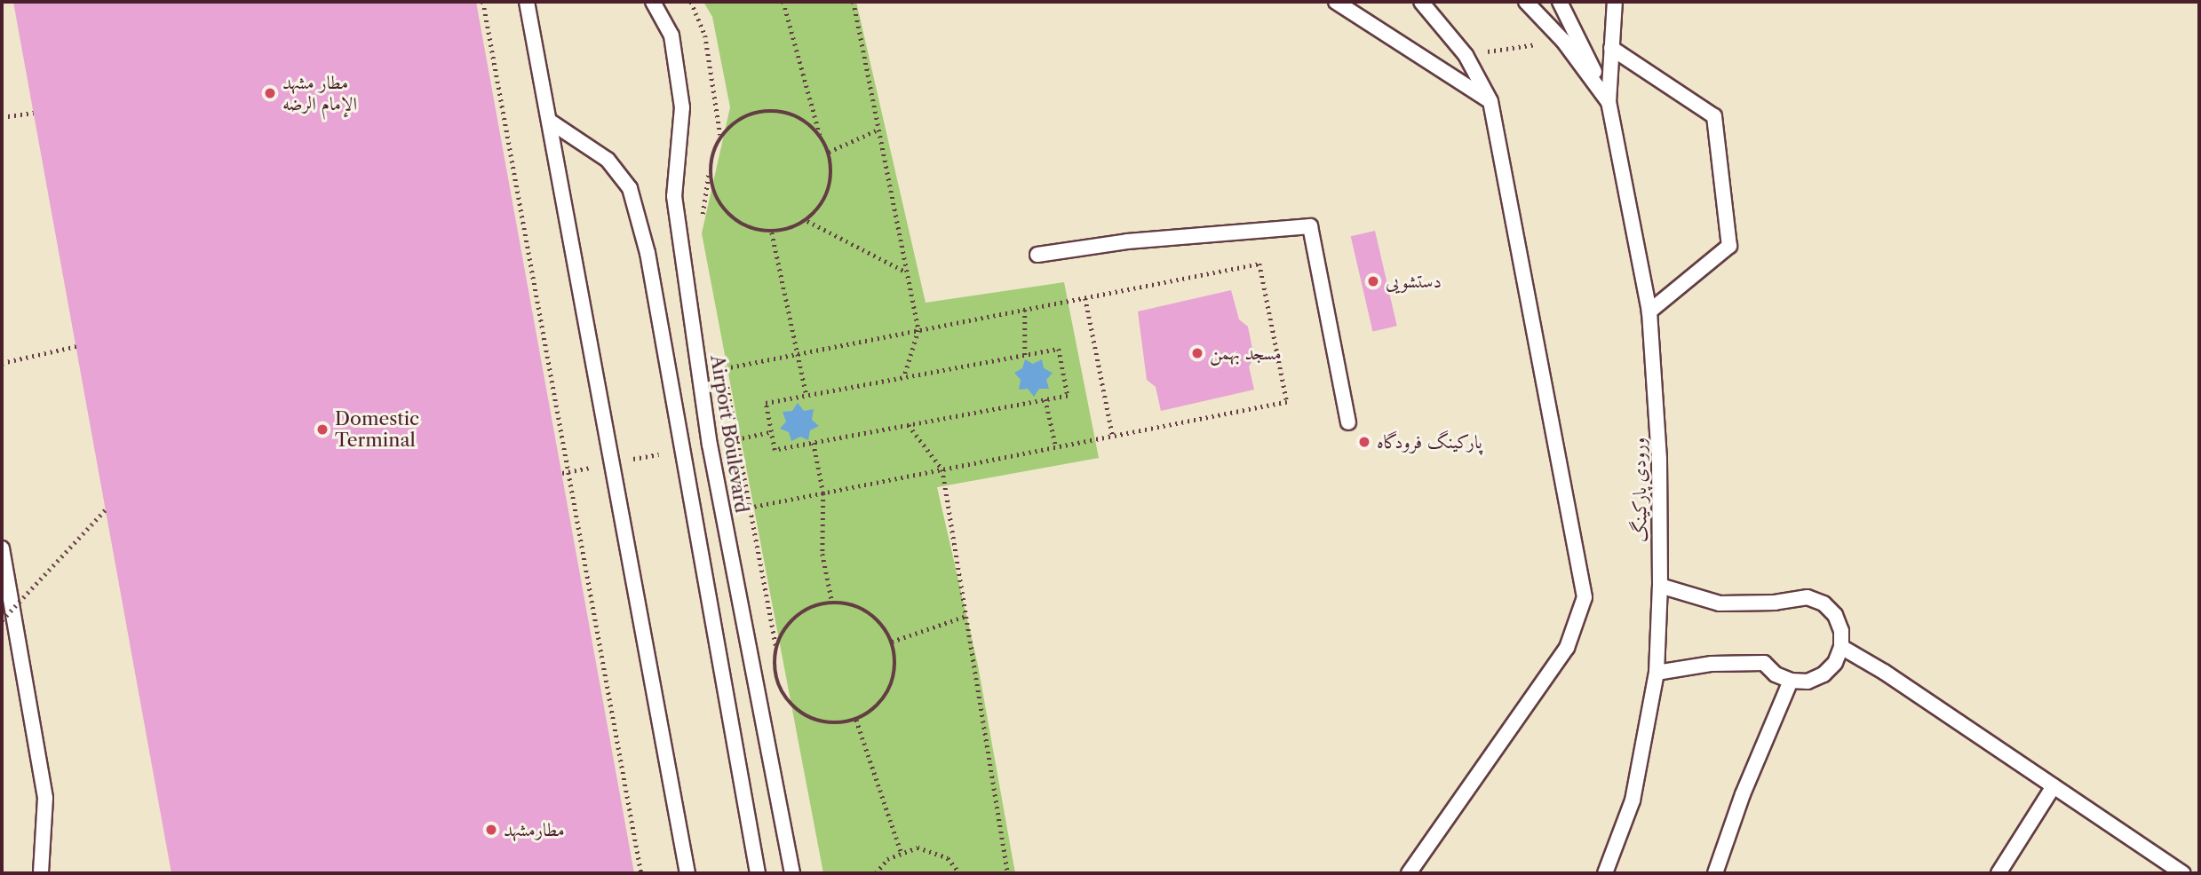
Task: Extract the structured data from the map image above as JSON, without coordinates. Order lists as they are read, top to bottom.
{
  "streets": {
    "lane": ["Airport Boulevard", "ورودی پارکینگ"]
  },
  "places": [
    "مطار مشهد الإمام الرضه",
    "دستشویی",
    "مسجد بهمن",
    "Domestic Terminal",
    "پارکینگ فرودگاه",
    "مطارمشهد"
  ]
}
